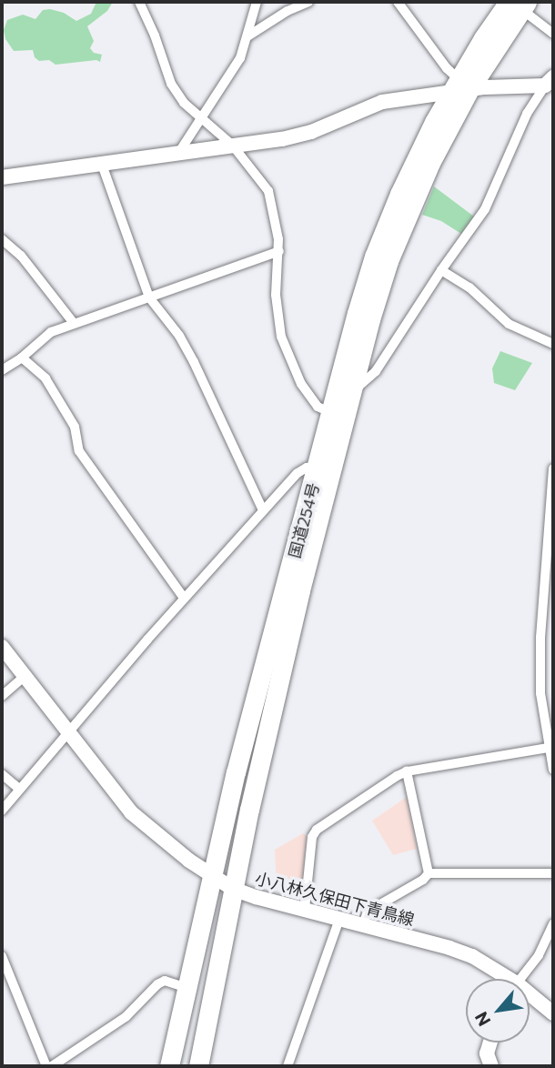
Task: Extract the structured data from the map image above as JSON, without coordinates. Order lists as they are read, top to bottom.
{
  "streets": {
    "highway": ["国道254号"],
    "main road": ["小八林久保田下青鳥線"]
  },
  "crossings": [
    ["国道254号", "小八林久保田下青鳥線"]
  ],
  "north": "bottom left"
}
